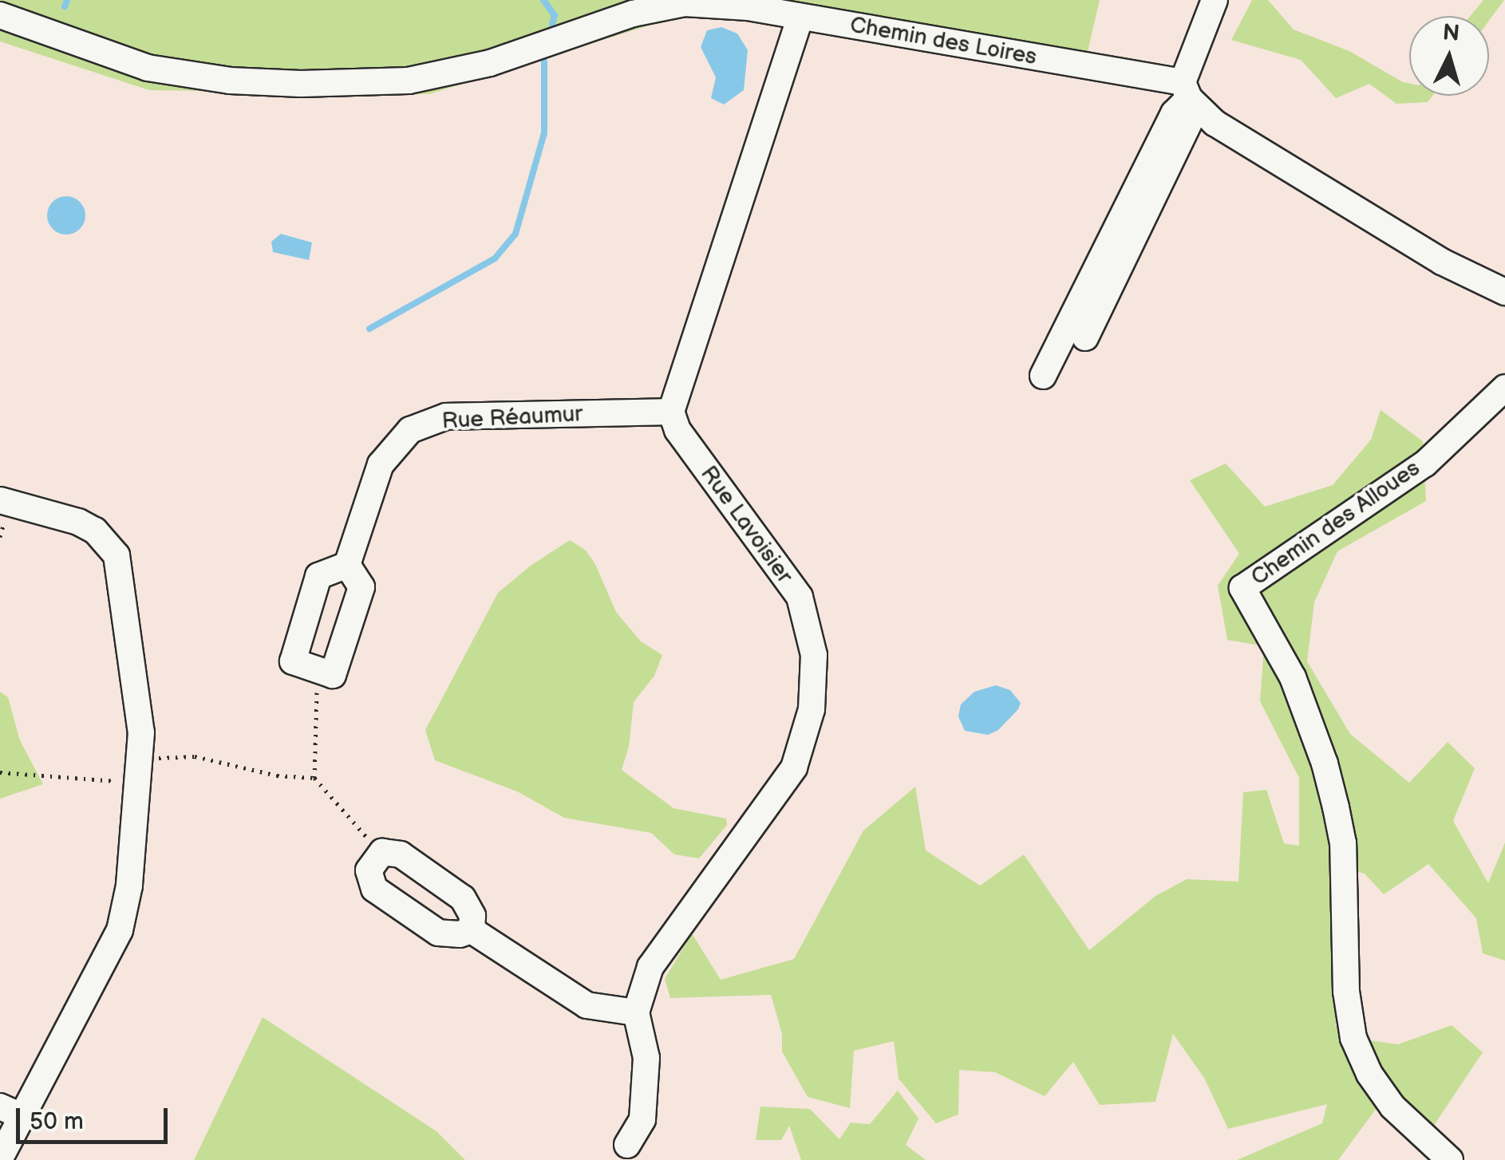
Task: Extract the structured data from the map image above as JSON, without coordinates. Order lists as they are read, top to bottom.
{
  "streets": {
    "street": [
      "Chemin des Loires",
      "Rue Réaumur",
      "Chemin des Alloues",
      "Rue Lavoisier"
    ]
  },
  "crossings": [
    ["Rue Réaumur", "Rue Lavoisier"]
  ],
  "scale_bar": "50 m",
  "north": "top"
}
